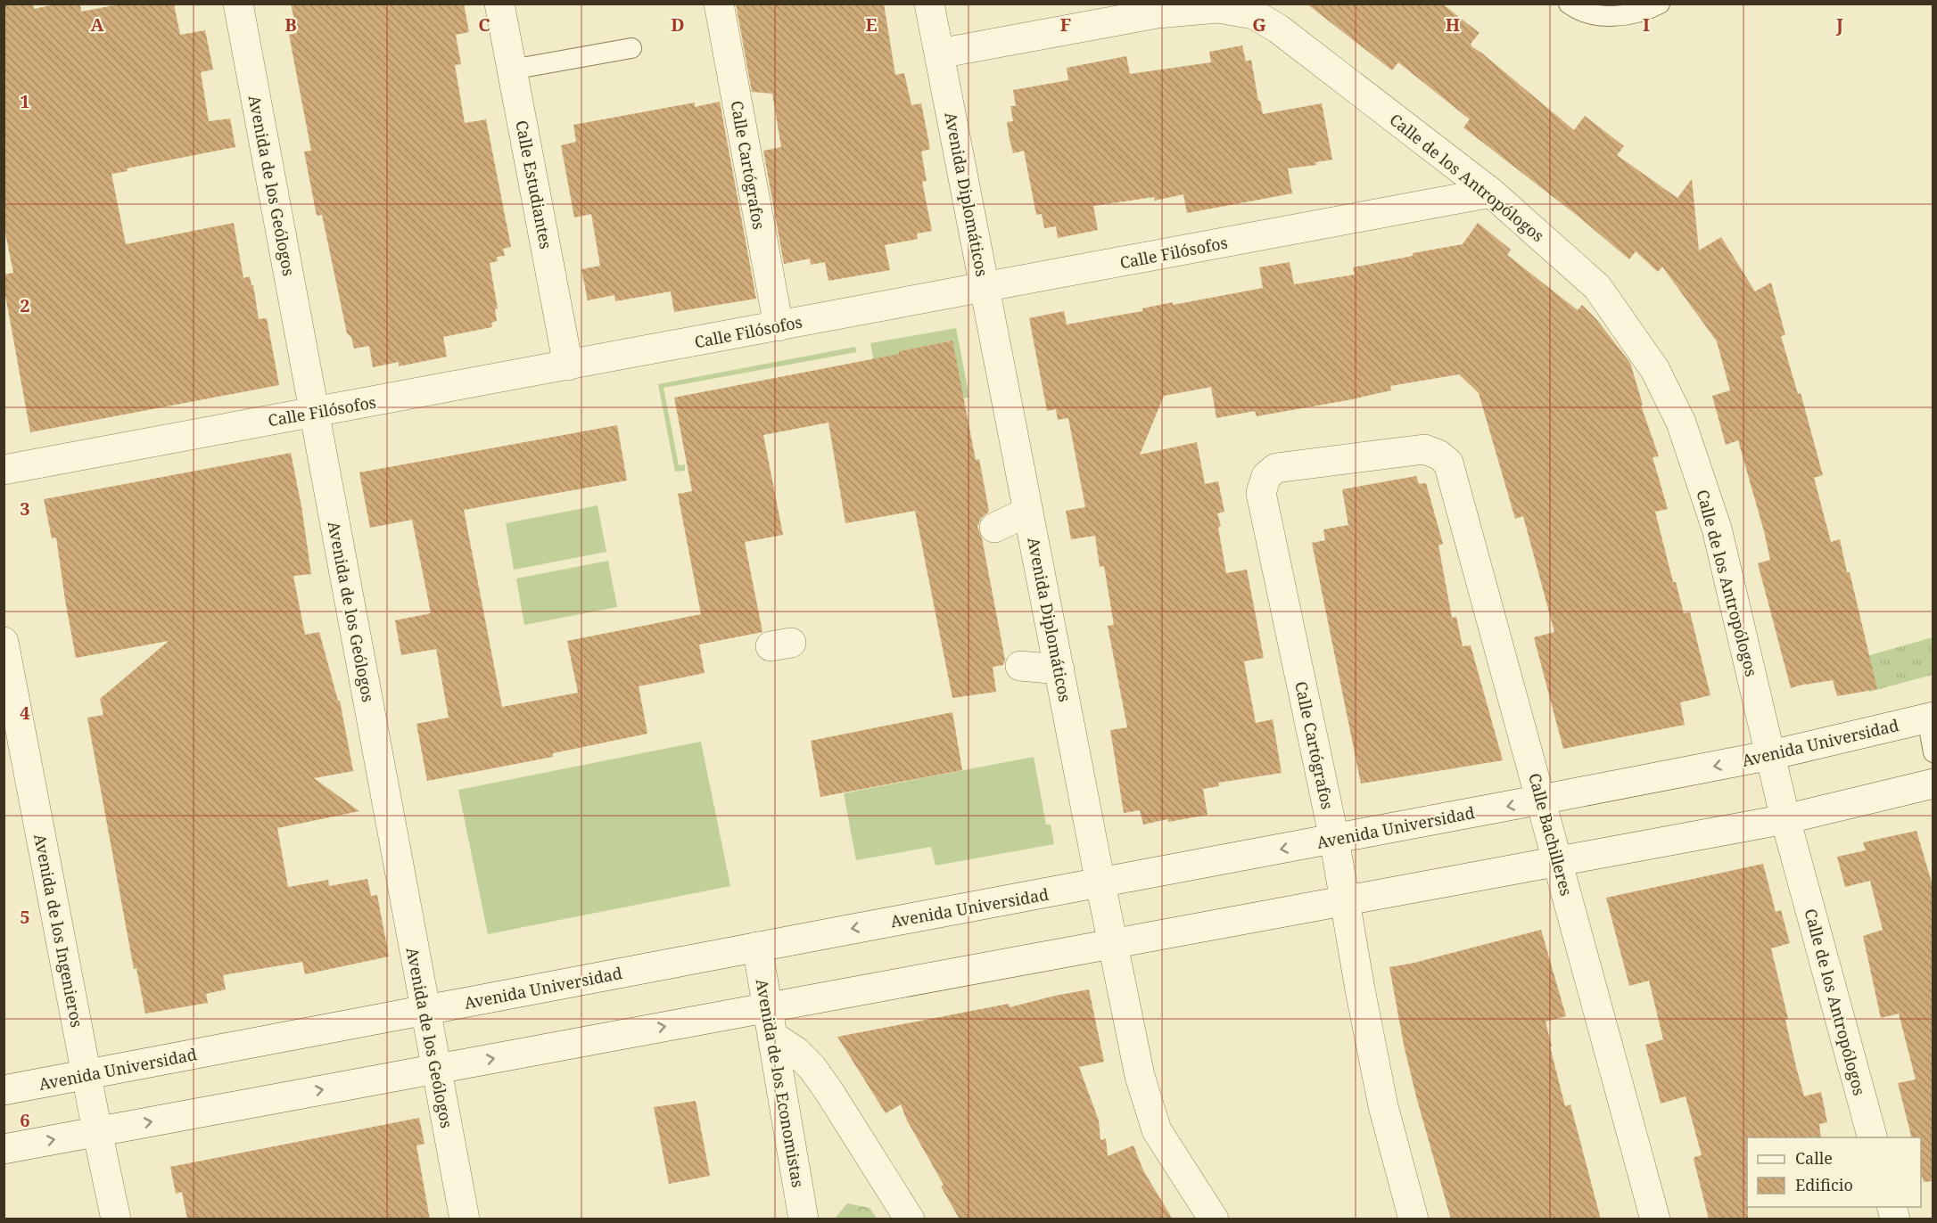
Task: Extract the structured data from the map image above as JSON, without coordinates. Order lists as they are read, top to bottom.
{
  "streets": {
    "street": [
      "Calle Cartógrafos",
      "Calle de los Antropólogos",
      "Calle Estudiantes",
      "Avenida de los Geólogos",
      "Avenida Diplomáticos",
      "Calle Filósofos",
      "Avenida Universidad",
      "Calle Bachilleres",
      "Avenida de los Ingenieros",
      "Avenida de los Economistas"
    ]
  },
  "crossings": [
    ["Calle Cartógrafos", "Calle Filósofos"],
    ["Calle Cartógrafos", "Avenida Universidad"],
    ["Calle Cartógrafos", "Calle Bachilleres"],
    ["Calle de los Antropólogos", "Avenida Diplomáticos"],
    ["Calle de los Antropólogos", "Calle Filósofos"],
    ["Calle de los Antropólogos", "Avenida Universidad"],
    ["Calle Estudiantes", "Calle Filósofos"],
    ["Avenida de los Geólogos", "Calle Filósofos"],
    ["Avenida de los Geólogos", "Avenida Universidad"],
    ["Avenida Diplomáticos", "Calle Filósofos"],
    ["Avenida Diplomáticos", "Avenida Universidad"],
    ["Avenida Universidad", "Calle Bachilleres"],
    ["Avenida Universidad", "Avenida de los Ingenieros"],
    ["Avenida Universidad", "Avenida de los Economistas"]
  ],
  "legend": ["Calle", "Edificio"],
  "grid": {
    "columns": [
      "A",
      "B",
      "C",
      "D",
      "E",
      "F",
      "G",
      "H",
      "I",
      "J"
    ],
    "rows": [
      "1",
      "2",
      "3",
      "4",
      "5",
      "6"
    ]
  }
}
